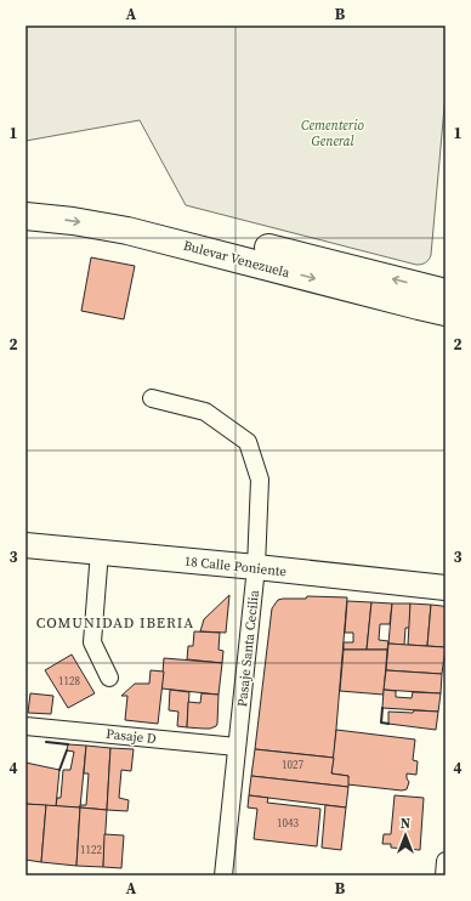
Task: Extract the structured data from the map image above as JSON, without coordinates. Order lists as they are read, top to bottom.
{
  "streets": {
    "highway": ["Bulevar Venezuela"],
    "street": ["18 Calle Poniente", "Pasaje Santa Cecilia", "Pasaje D"]
  },
  "crossings": [
    ["18 Calle Poniente", "Pasaje Santa Cecilia"],
    ["Pasaje Santa Cecilia", "Pasaje D"]
  ],
  "districts": ["COMUNIDAD IBERIA"],
  "parks": ["Cementerio General"],
  "house_numbers": [
    "1128",
    "1027",
    "1043",
    "1122"
  ],
  "north": "top",
  "grid": {
    "columns": ["A", "B"],
    "rows": [
      "1",
      "2",
      "3",
      "4"
    ]
  }
}
